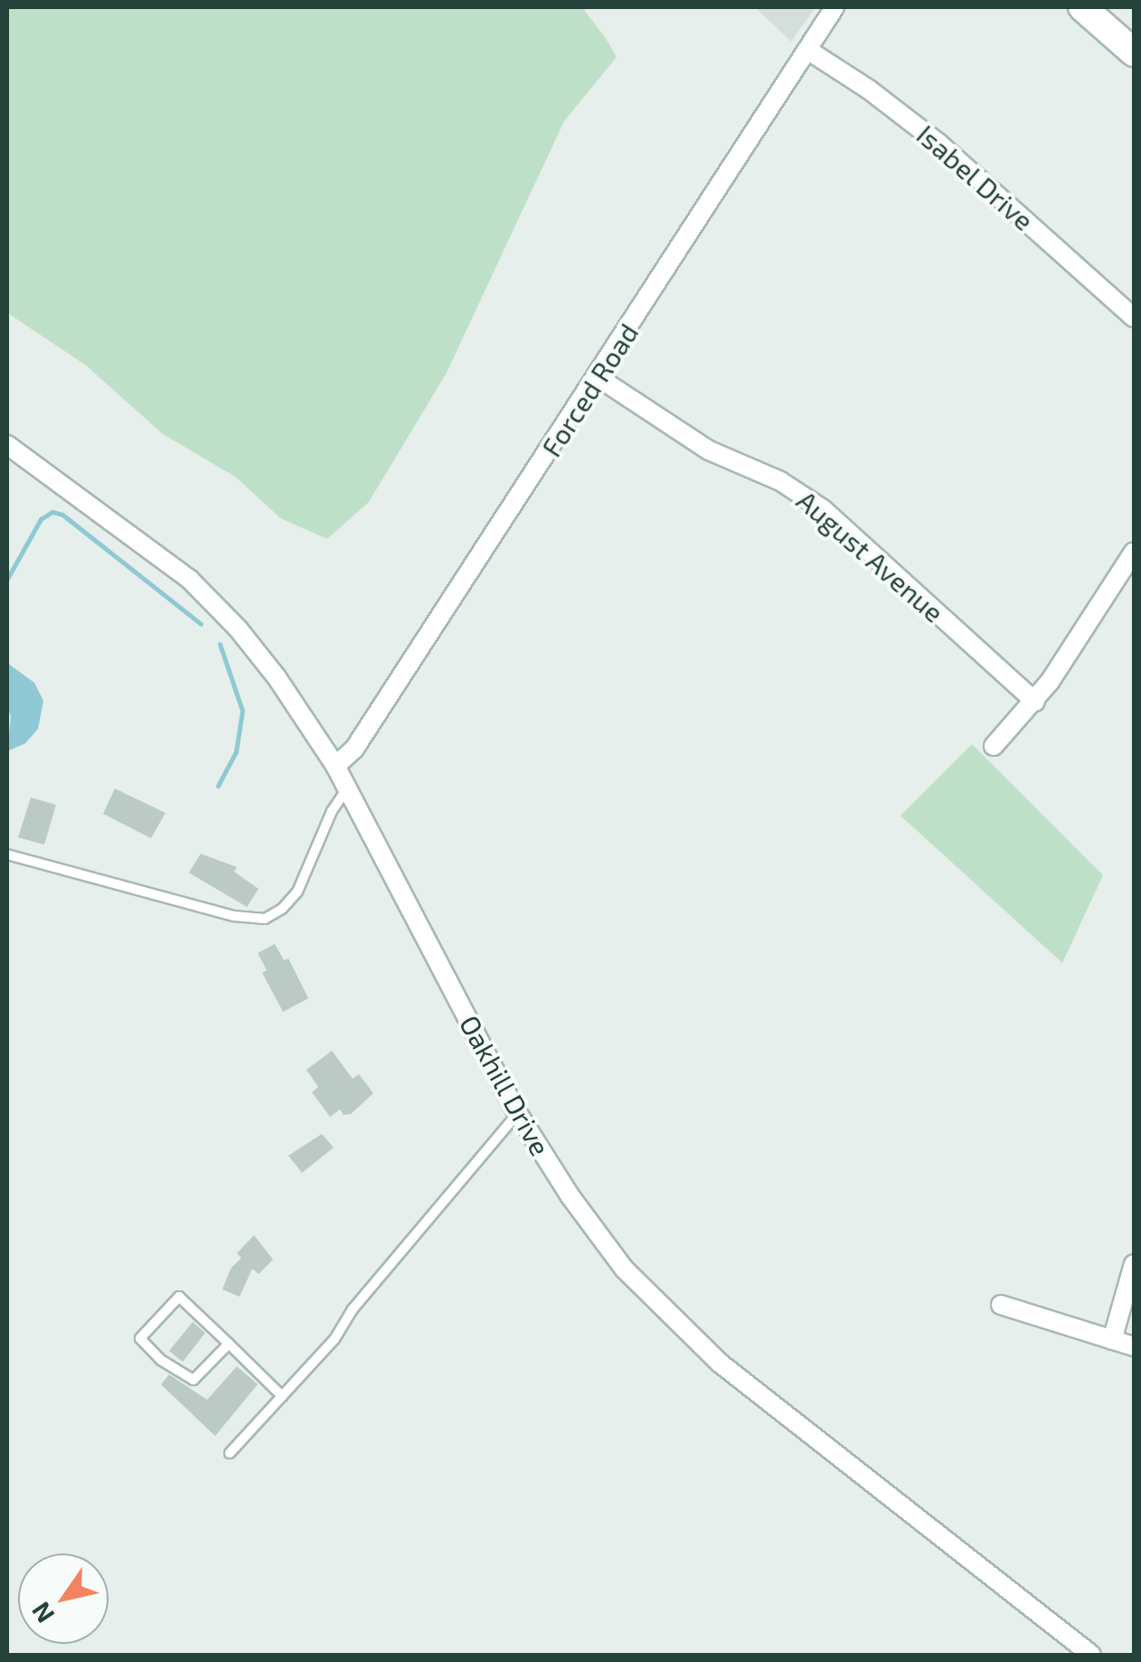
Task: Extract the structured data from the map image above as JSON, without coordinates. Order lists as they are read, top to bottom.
{
  "streets": {
    "street": [
      "Isabel Drive",
      "Forced Road",
      "August Avenue",
      "Oakhill Drive"
    ]
  },
  "crossings": [
    ["Isabel Drive", "Forced Road"],
    ["Forced Road", "August Avenue"],
    ["Forced Road", "Oakhill Drive"]
  ],
  "north": "bottom left"
}
